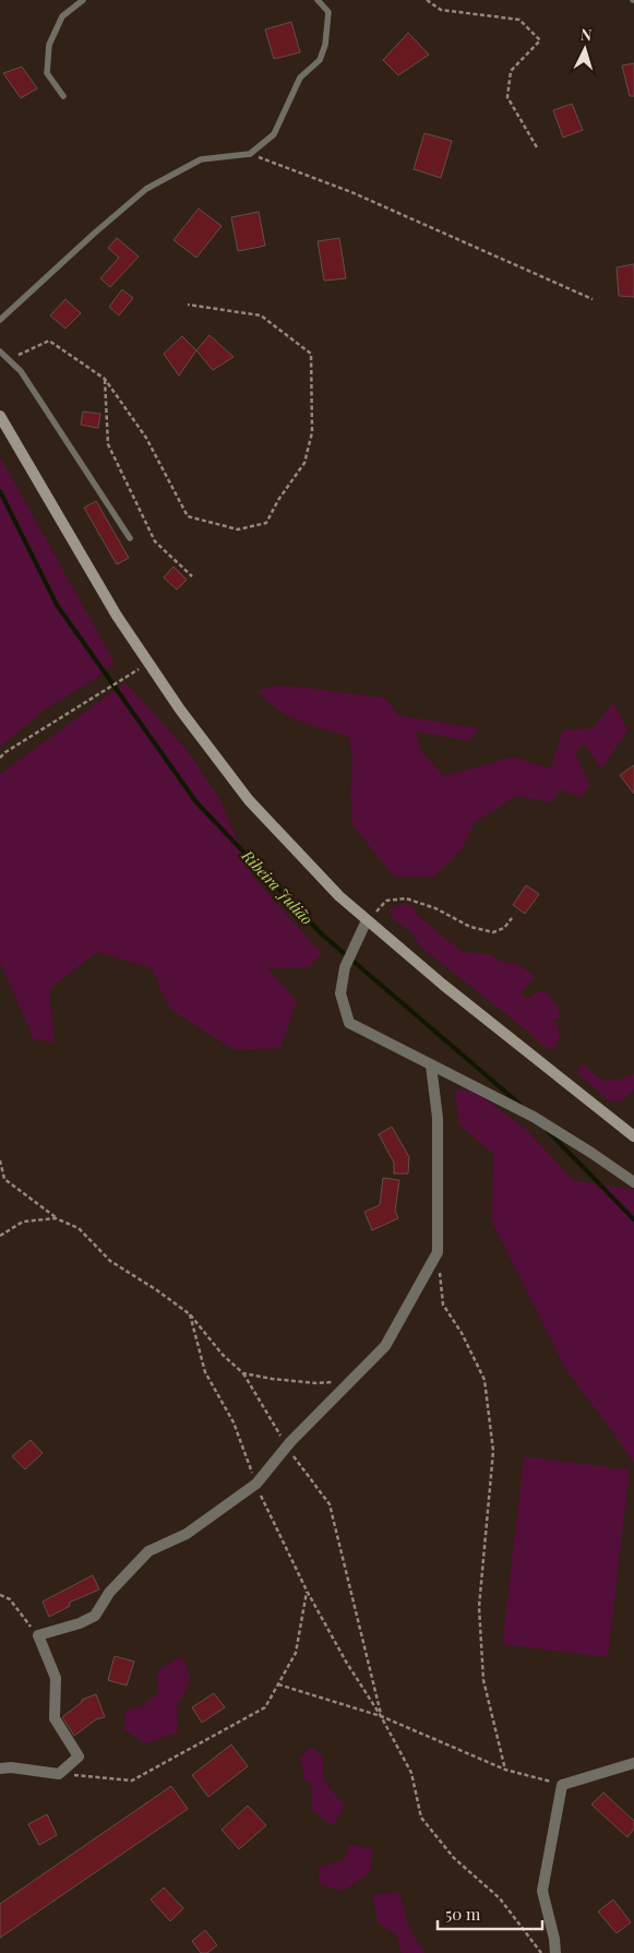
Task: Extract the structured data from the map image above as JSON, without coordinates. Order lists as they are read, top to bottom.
{
  "water": ["Ribeira Julião"],
  "scale_bar": "50 m",
  "north": "top"
}
